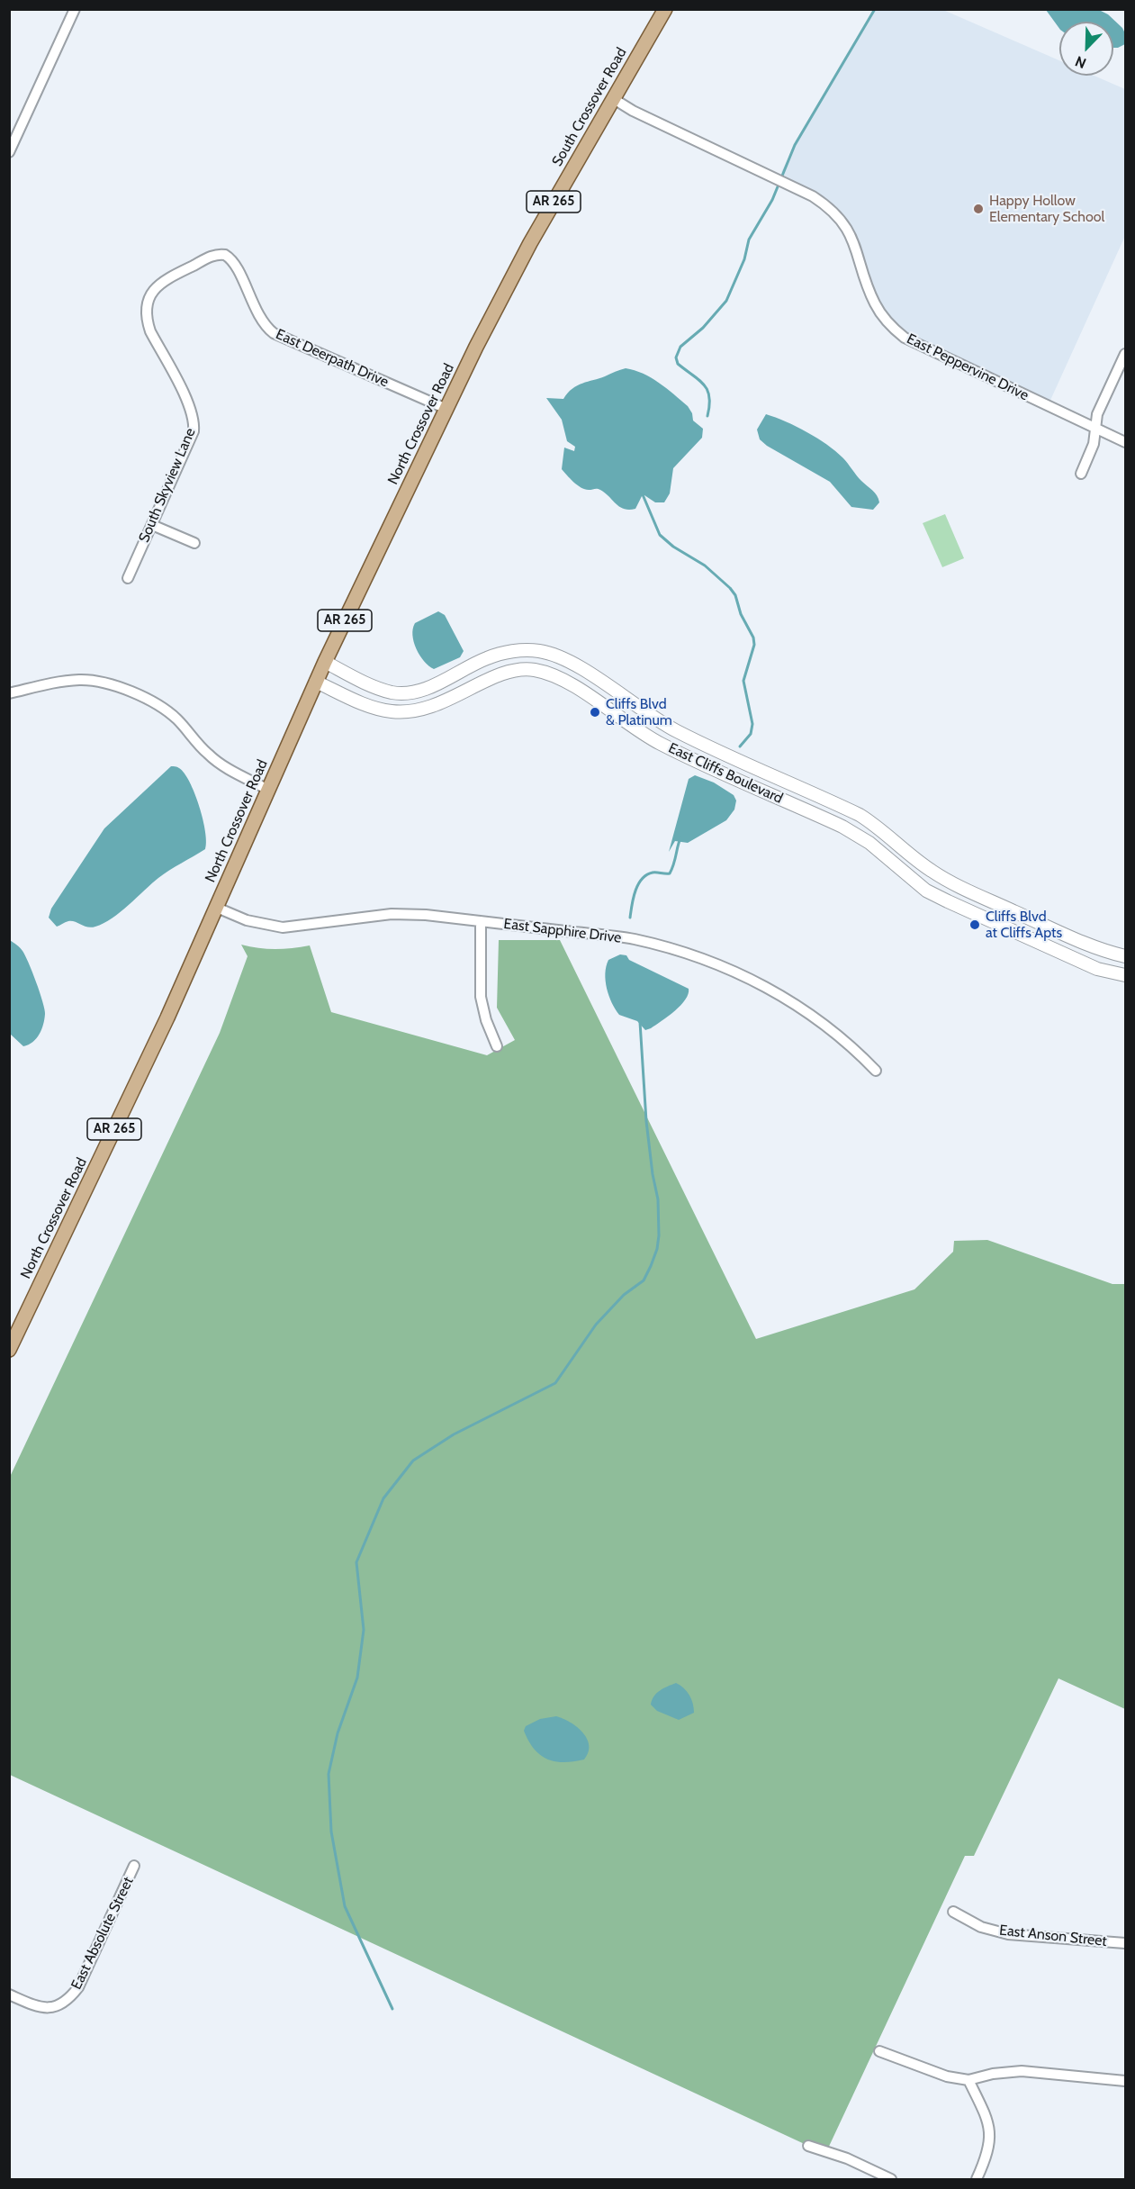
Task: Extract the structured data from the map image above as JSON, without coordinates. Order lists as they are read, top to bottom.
{
  "streets": {
    "main road": ["South Crossover Road", "AR 265", "North Crossover Road"],
    "street": [
      "East Deerpath Drive",
      "East Peppervine Drive",
      "South Skyview Lane",
      "East Cliffs Boulevard",
      "East Sapphire Drive",
      "East Absolute Street",
      "East Anson Street"
    ]
  },
  "crossings": [
    ["South Crossover Road", "East Peppervine Drive"],
    ["South Crossover Road", "North Crossover Road"],
    ["East Deerpath Drive", "North Crossover Road"],
    ["East Deerpath Drive", "South Skyview Lane"],
    ["North Crossover Road", "East Cliffs Boulevard"],
    ["North Crossover Road", "East Sapphire Drive"]
  ],
  "places": ["Happy Hollow Elementary School", "Cliffs Blvd & Platinum", "Cliffs Blvd at Cliffs Apts"],
  "north": "bottom left"
}
